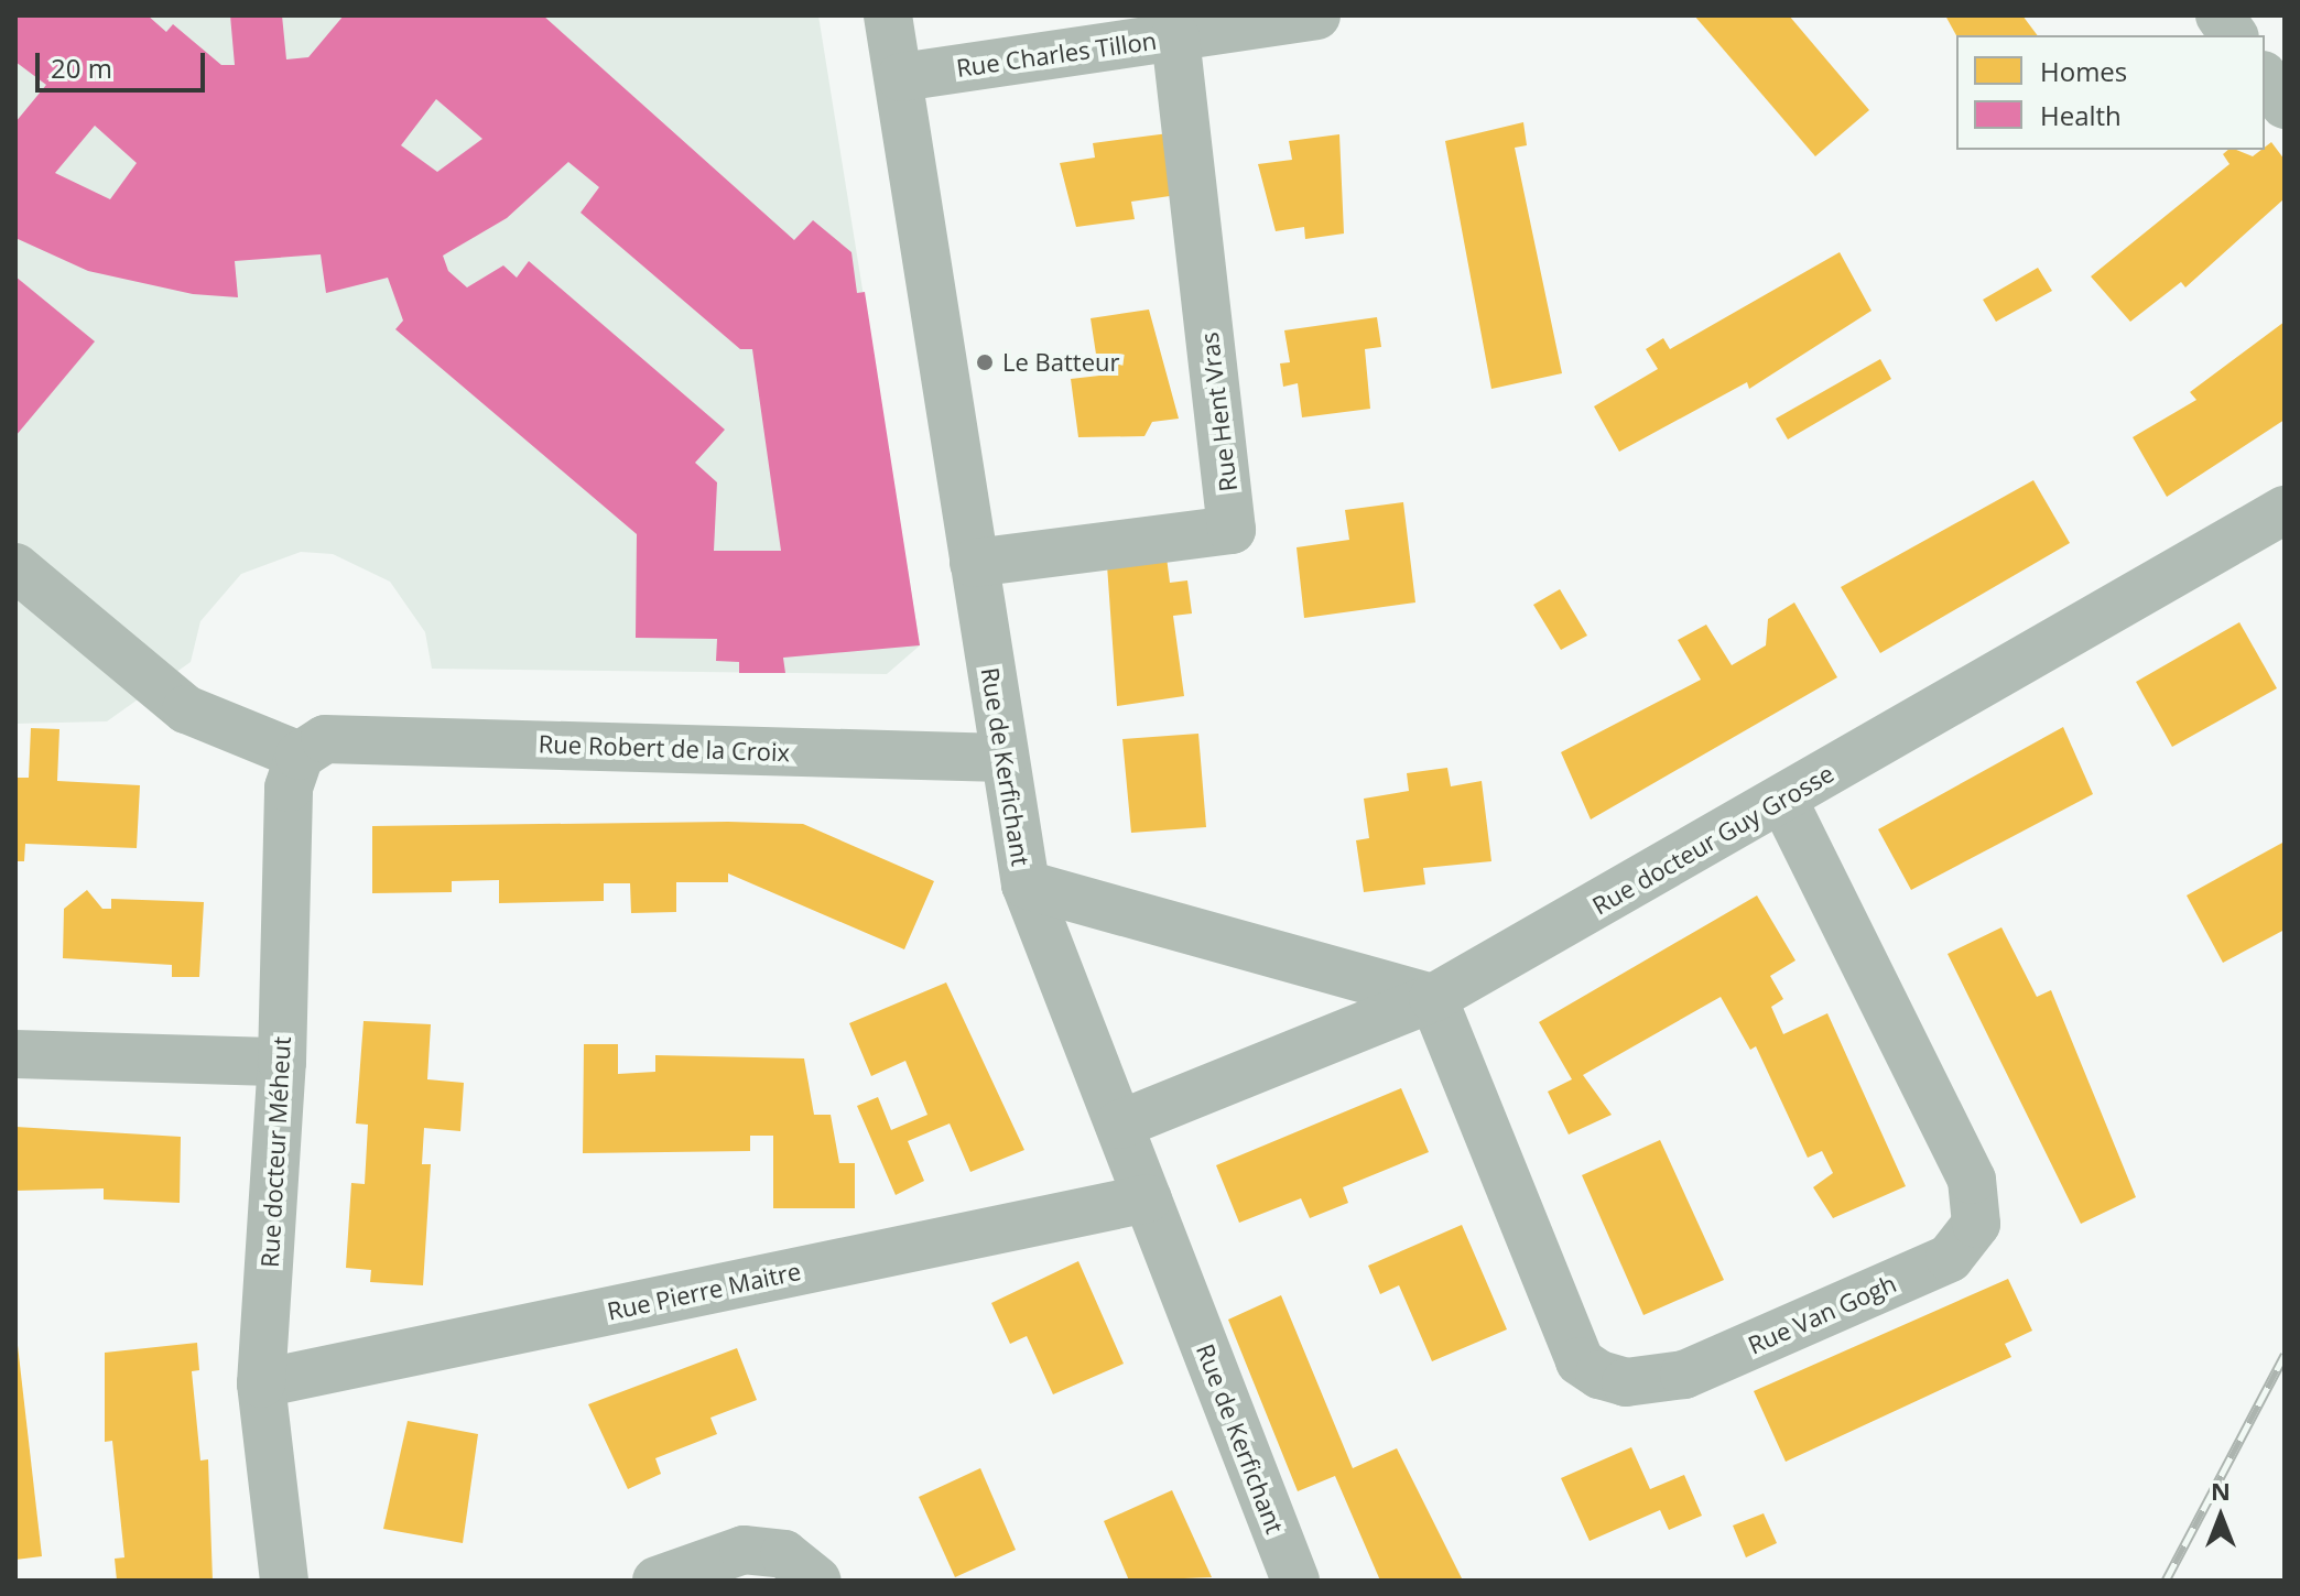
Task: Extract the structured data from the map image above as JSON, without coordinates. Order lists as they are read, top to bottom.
{
  "streets": {
    "street": [
      "Rue Charles Tillon",
      "Rue Hent Vras",
      "Rue Robert de la Croix",
      "Rue de Kerfichant",
      "Rue docteur Guy Grosse",
      "Rue docteur Méheut",
      "Rue Pierre Maitre",
      "Rue Van Gogh"
    ]
  },
  "crossings": [
    ["Rue Charles Tillon", "Rue Hent Vras"],
    ["Rue Charles Tillon", "Rue de Kerfichant"],
    ["Rue Hent Vras", "Rue de Kerfichant"],
    ["Rue Robert de la Croix", "Rue de Kerfichant"],
    ["Rue Robert de la Croix", "Rue docteur Méheut"],
    ["Rue de Kerfichant", "Rue docteur Guy Grosse"],
    ["Rue de Kerfichant", "Rue Pierre Maitre"],
    ["Rue docteur Guy Grosse", "Rue Van Gogh"],
    ["Rue docteur Méheut", "Rue Pierre Maitre"]
  ],
  "places": ["Le Batteur"],
  "legend": ["Homes", "Health"],
  "scale_bar": "20 m",
  "north": "top"
}
